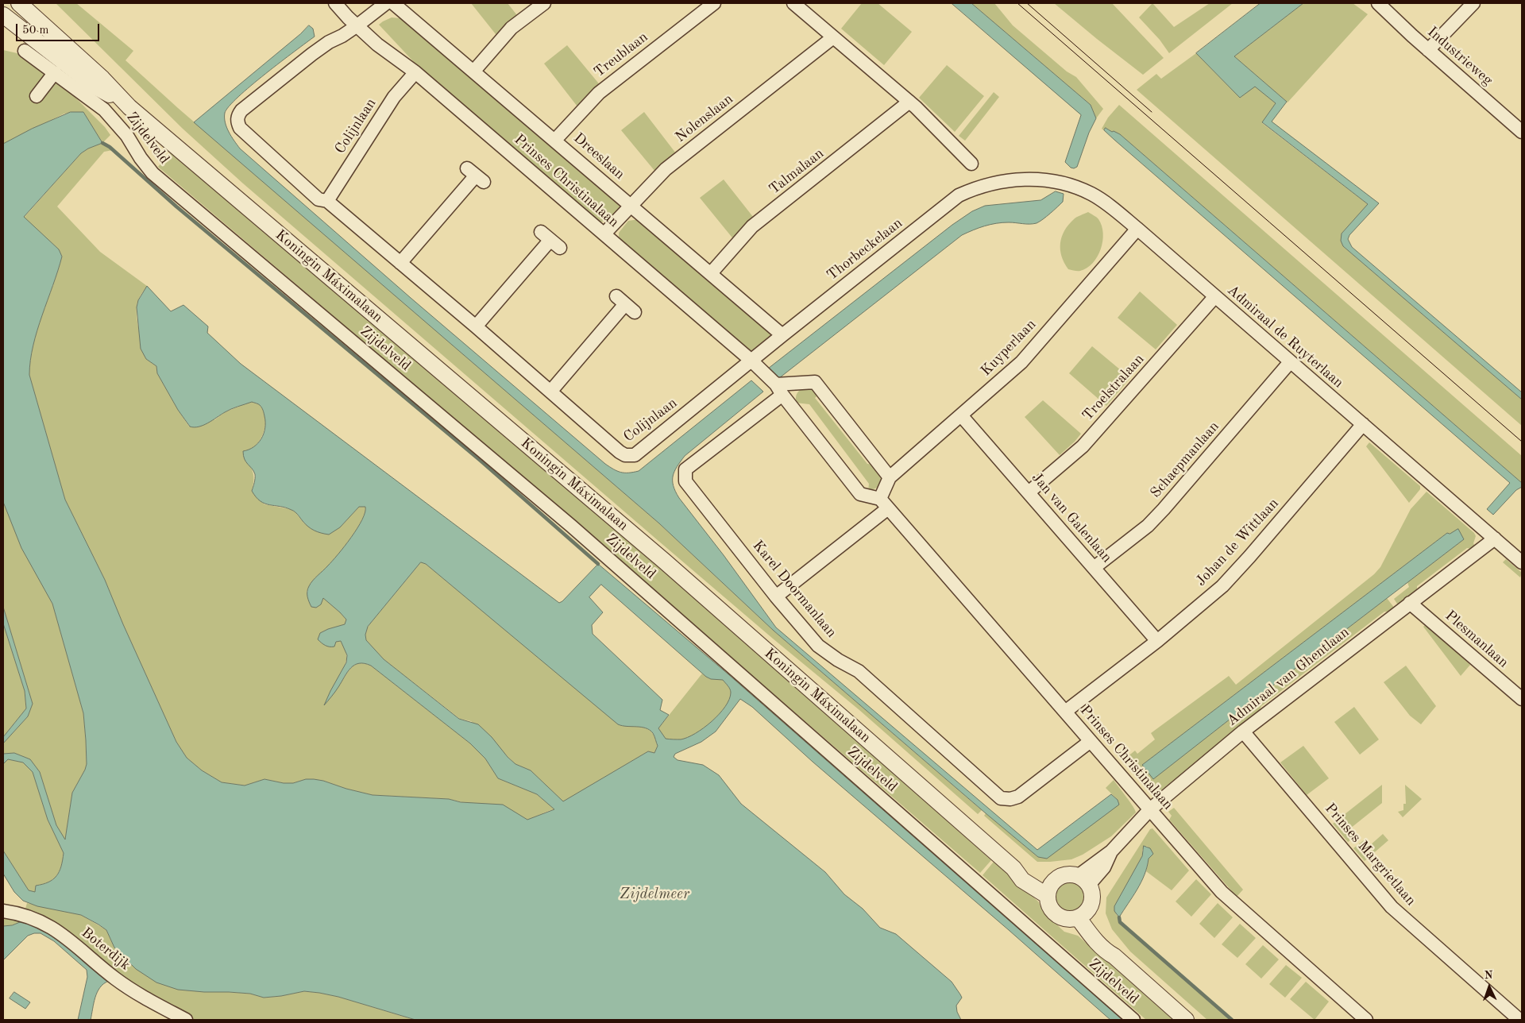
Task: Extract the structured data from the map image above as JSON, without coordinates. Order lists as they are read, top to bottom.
{
  "streets": {
    "street": [
      "Treublaan",
      "Industrieweg",
      "Nolenslaan",
      "Colijnlaan",
      "Zijdelveld",
      "Dreeslaan",
      "Talmalaan",
      "Prinses Christinalaan",
      "Thorbeckelaan",
      "Koningin Máximalaan",
      "Admiraal de Ruyterlaan",
      "Kuyperlaan",
      "Troelstralaan",
      "Schaepmanlaan",
      "Jan van Galenlaan",
      "Johan de Wittlaan",
      "Karel Doormanlaan",
      "Plesmanlaan",
      "Admiraal van Ghentlaan",
      "Prinses Margrietlaan",
      "Boterdijk"
    ]
  },
  "crossings": [
    ["Treublaan", "Dreeslaan"],
    ["Nolenslaan", "Dreeslaan"],
    ["Nolenslaan", "Prinses Christinalaan"],
    ["Colijnlaan", "Prinses Christinalaan"],
    ["Colijnlaan", "Thorbeckelaan"],
    ["Dreeslaan", "Talmalaan"],
    ["Dreeslaan", "Thorbeckelaan"],
    ["Prinses Christinalaan", "Thorbeckelaan"],
    ["Prinses Christinalaan", "Johan de Wittlaan"],
    ["Prinses Christinalaan", "Karel Doormanlaan"],
    ["Prinses Christinalaan", "Admiraal van Ghentlaan"],
    ["Thorbeckelaan", "Admiraal de Ruyterlaan"],
    ["Koningin Máximalaan", "Admiraal van Ghentlaan"],
    ["Admiraal de Ruyterlaan", "Kuyperlaan"],
    ["Admiraal de Ruyterlaan", "Troelstralaan"],
    ["Admiraal de Ruyterlaan", "Schaepmanlaan"],
    ["Admiraal de Ruyterlaan", "Johan de Wittlaan"],
    ["Admiraal de Ruyterlaan", "Admiraal van Ghentlaan"],
    ["Kuyperlaan", "Jan van Galenlaan"],
    ["Troelstralaan", "Jan van Galenlaan"],
    ["Schaepmanlaan", "Jan van Galenlaan"],
    ["Jan van Galenlaan", "Johan de Wittlaan"],
    ["Plesmanlaan", "Admiraal van Ghentlaan"],
    ["Admiraal van Ghentlaan", "Prinses Margrietlaan"]
  ],
  "water": ["Zijdelmeer"],
  "scale_bar": "50 m",
  "north": "top"
}
